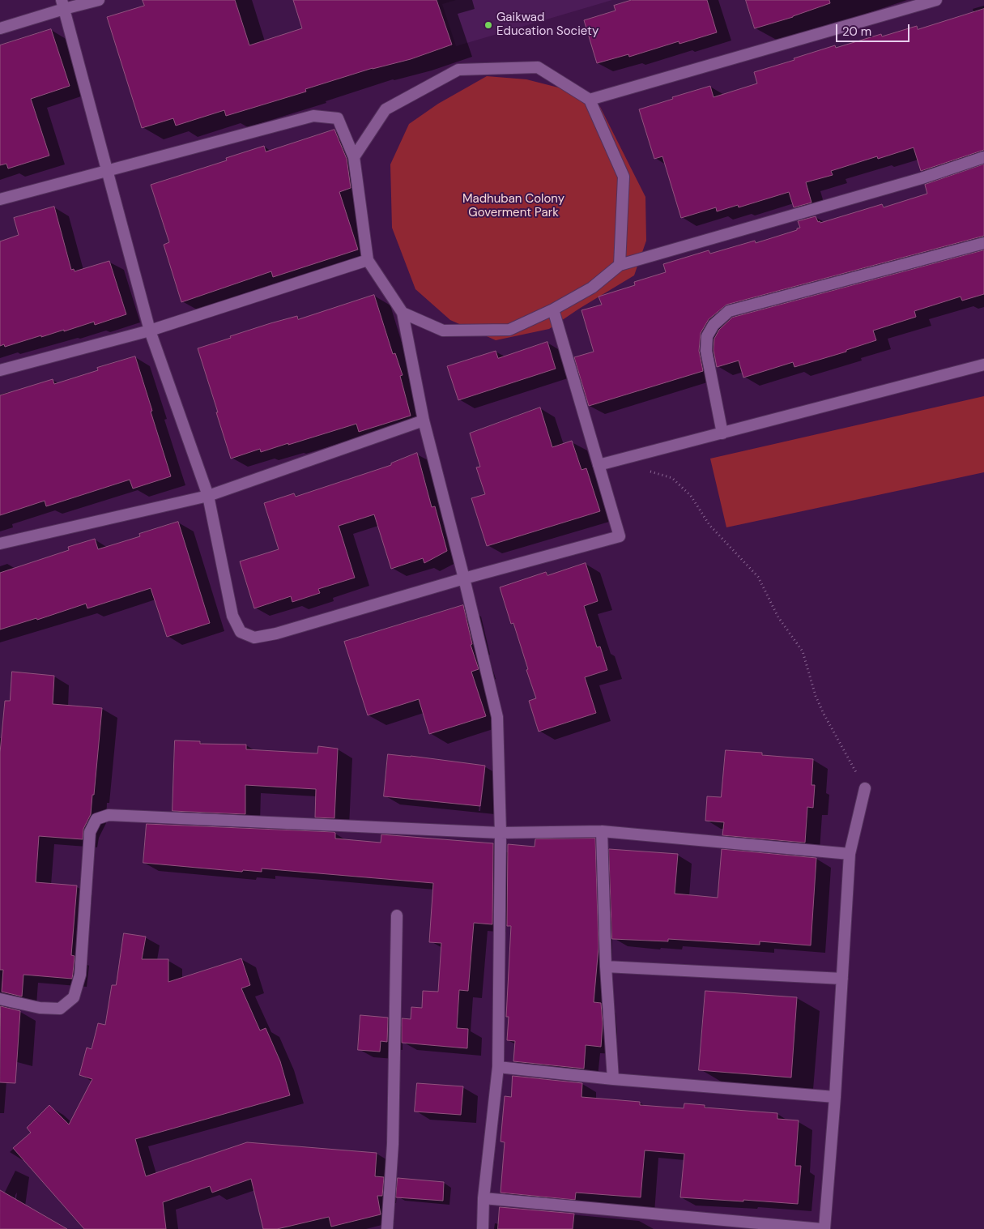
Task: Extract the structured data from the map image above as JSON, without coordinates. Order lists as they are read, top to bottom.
{
  "parks": ["Madhuban Colony Goverment Park"],
  "places": ["Gaikwad Education Society"],
  "scale_bar": "20 m"
}
